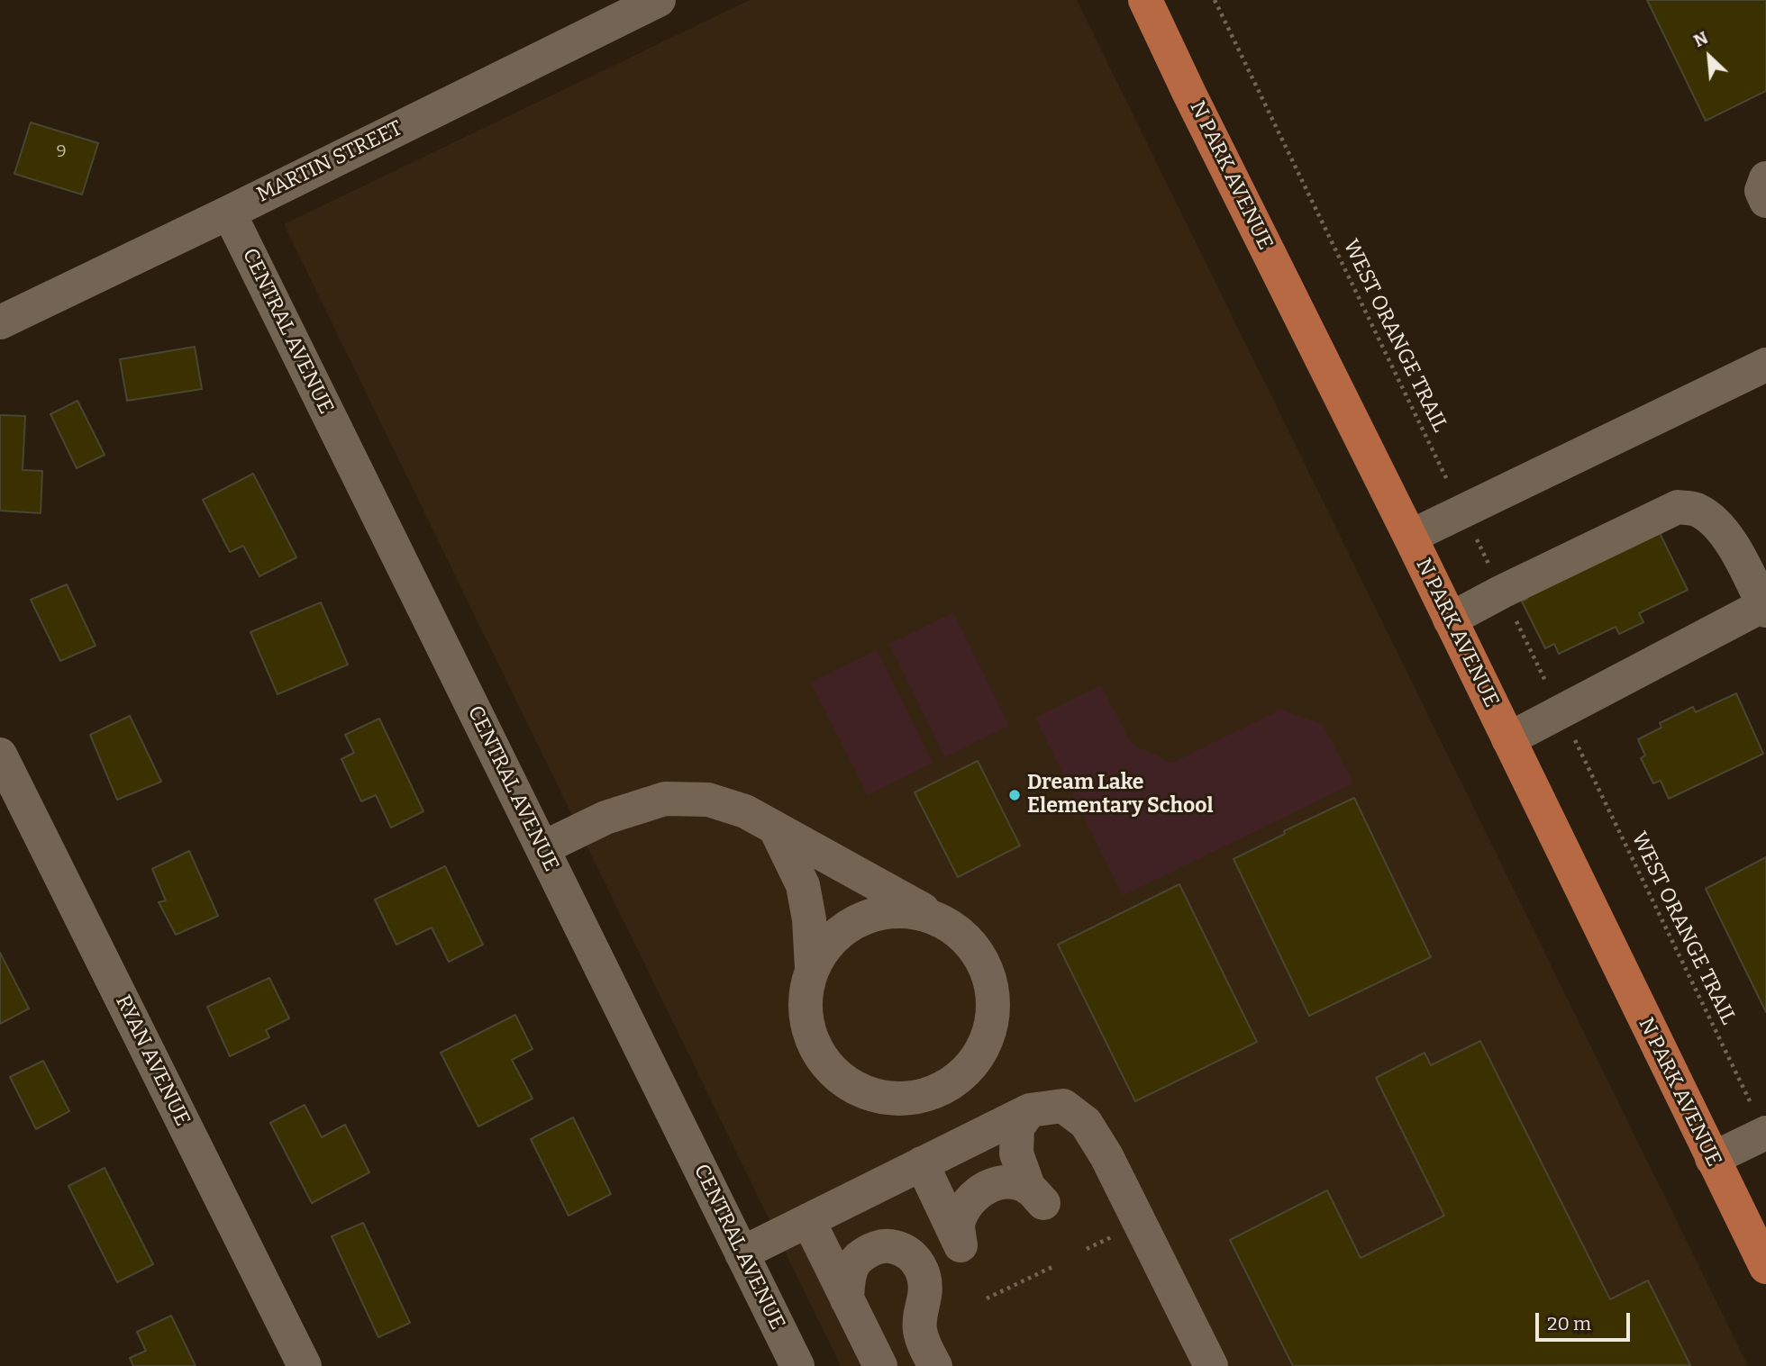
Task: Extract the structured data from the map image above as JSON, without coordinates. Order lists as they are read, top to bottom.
{
  "streets": {
    "main road": ["N PARK AVENUE"],
    "street": ["MARTIN STREET", "CENTRAL AVENUE", "RYAN AVENUE"],
    "path": ["WEST ORANGE TRAIL"]
  },
  "crossings": [
    ["MARTIN STREET", "CENTRAL AVENUE"]
  ],
  "places": ["Dream Lake Elementary School"],
  "house_numbers": ["9"],
  "scale_bar": "20 m",
  "north": "top left"
}
